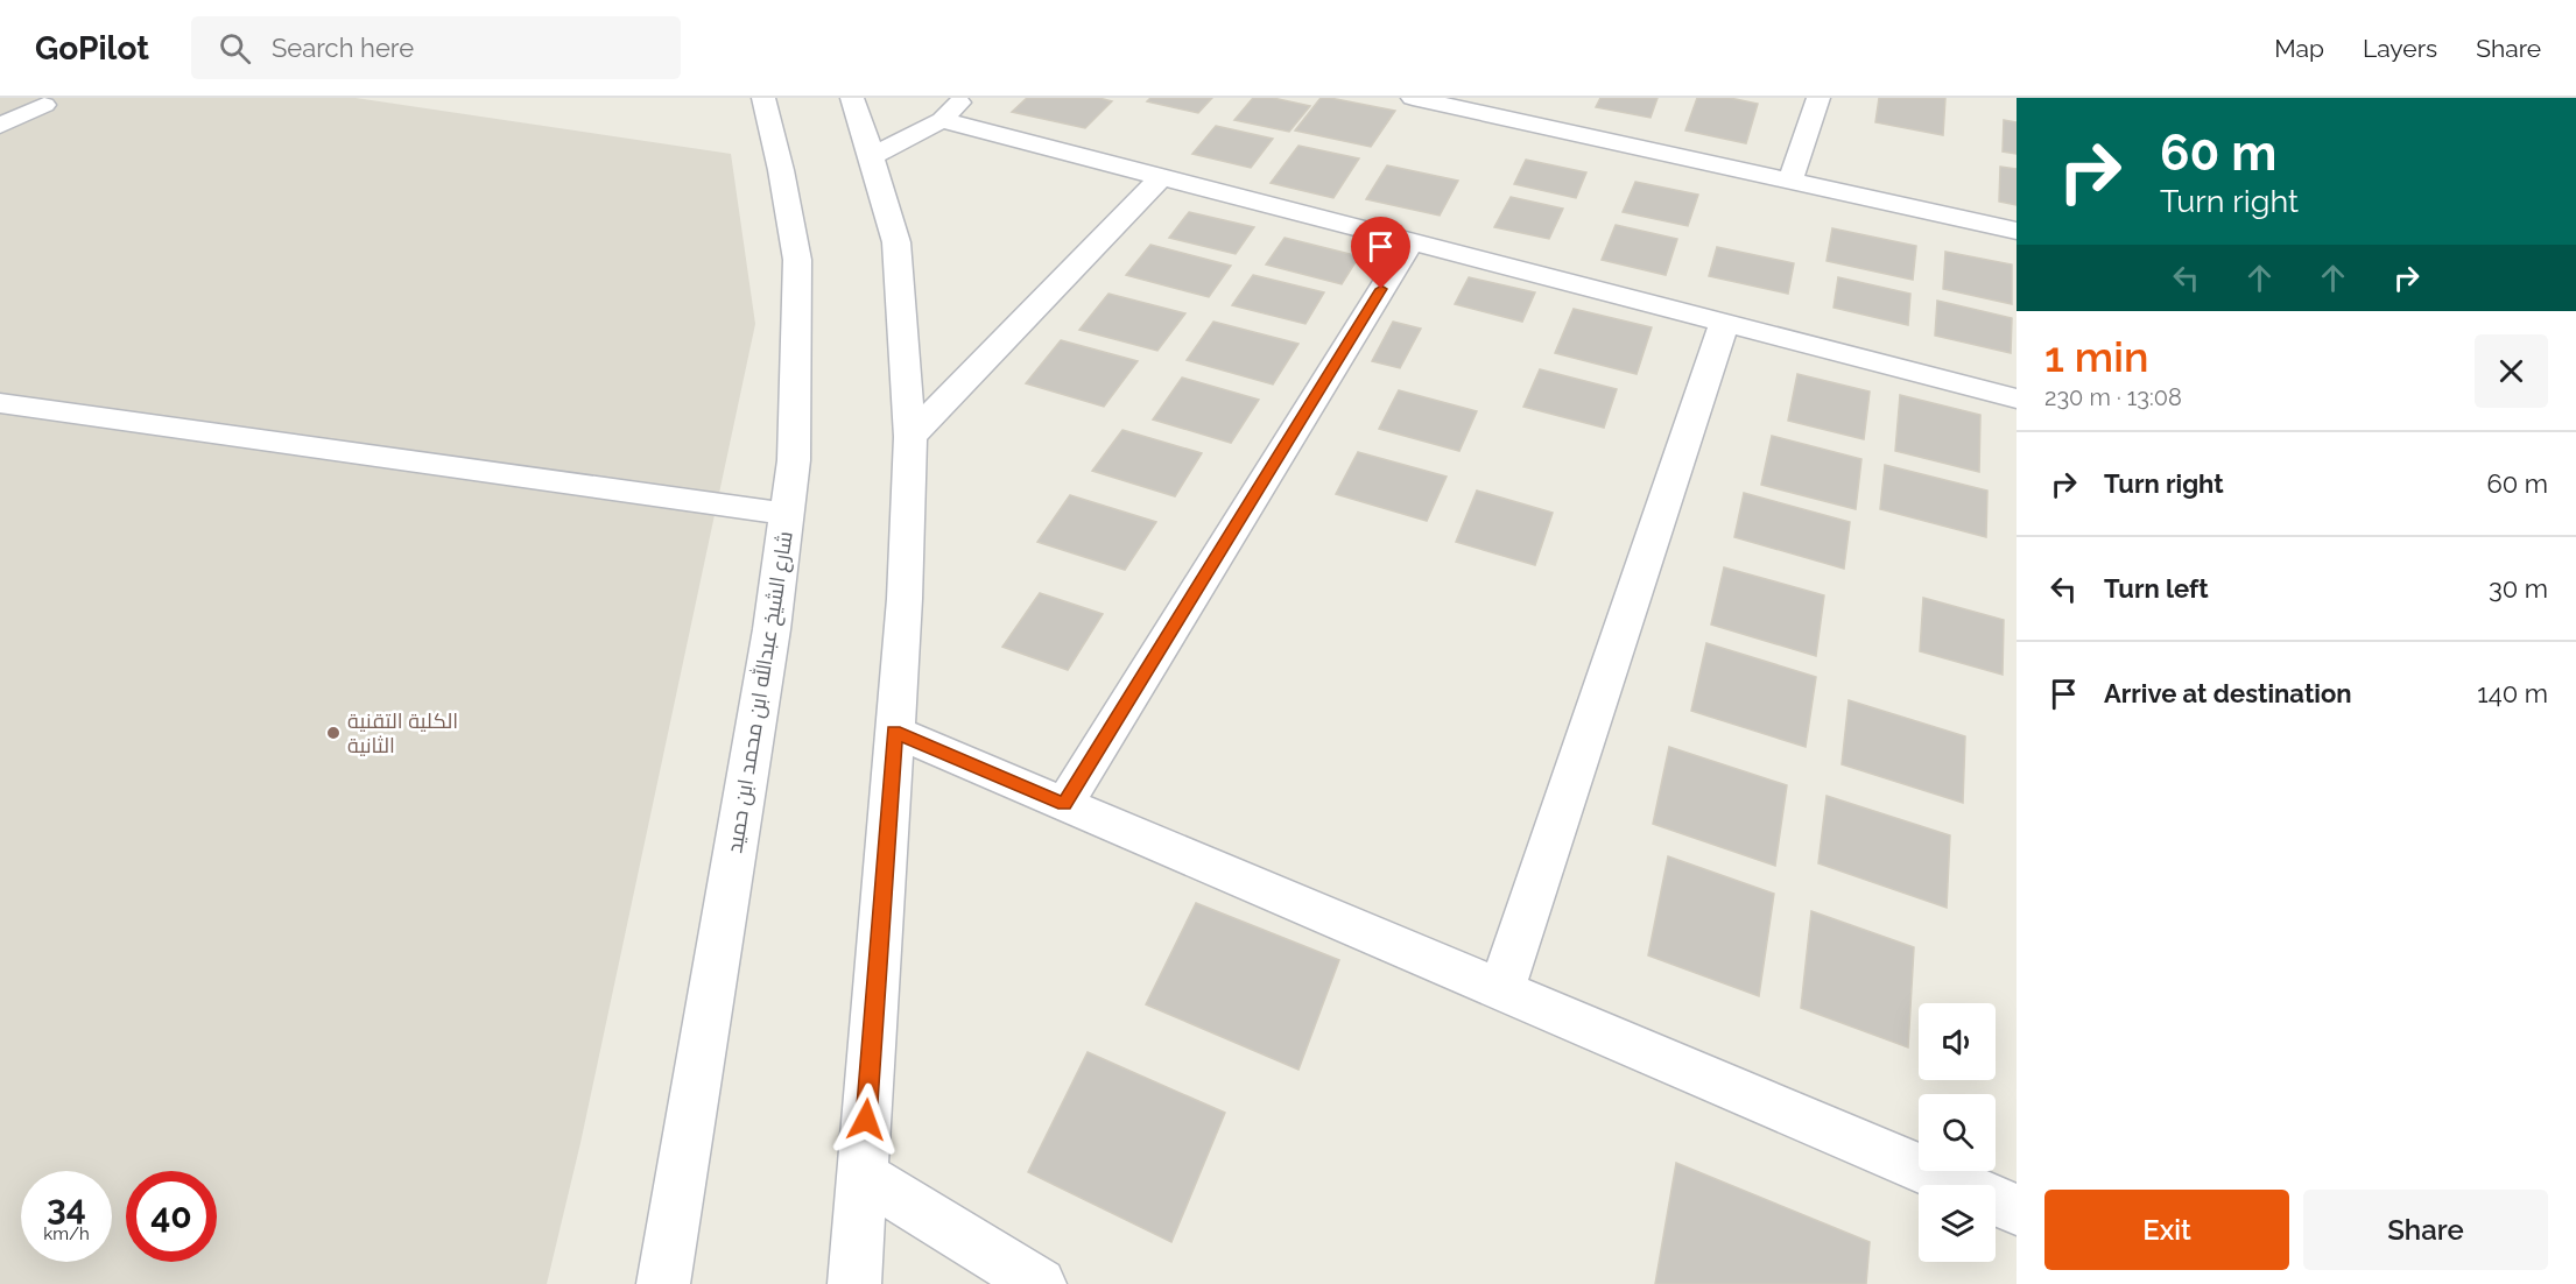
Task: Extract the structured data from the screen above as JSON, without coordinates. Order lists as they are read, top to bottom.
{
  "streets": {
    "street": ["شارع الشيخ عبدالله ابن محمد ابن حميد"]
  },
  "places": ["الكلية التقنية الثانية"],
  "page": {
    "header": "GoPilot",
    "search": "Search here",
    "nav": ["Map", "Layers", "Share"],
    "turn": ["60 m", "Turn right"],
    "heading": ["1 min", "230 m · 13:08"],
    "list": [
      {
        "name": "Turn right",
        "value": "60 m"
      },
      {
        "name": "Turn left",
        "value": "30 m"
      },
      {
        "name": "Arrive at destination",
        "value": "140 m"
      }
    ],
    "speed": "34 km/h",
    "limit": "40",
    "buttons": ["Exit", "Share"]
  }
}
